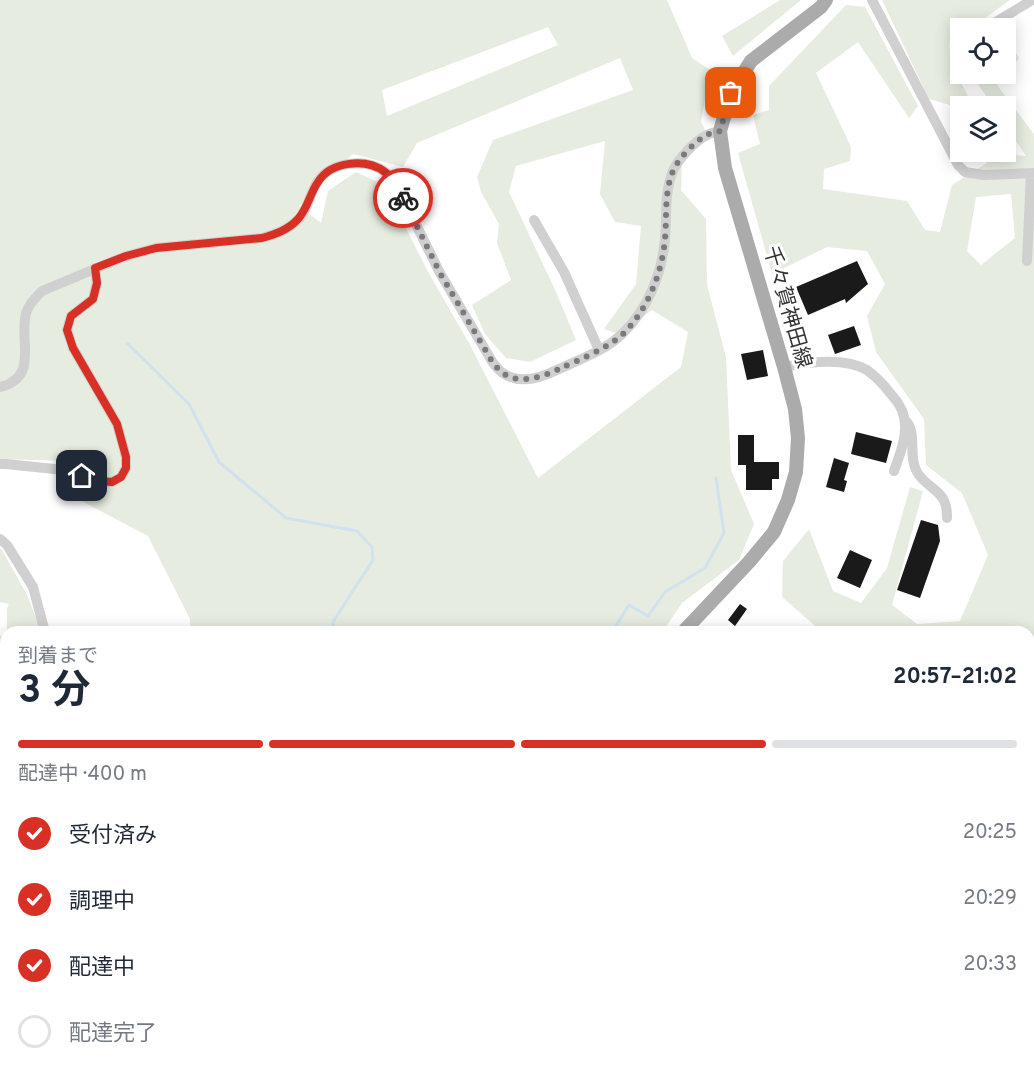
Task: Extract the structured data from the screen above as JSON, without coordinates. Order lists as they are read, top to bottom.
{
  "streets": {
    "main road": ["千々賀神田線"]
  },
  "page": {
    "heading": ["3 分", "到着まで", "20:57–21:02"],
    "bar": "配達中 · 400 m",
    "list": [
      ["受付済み", "20:25"],
      ["調理中", "20:29"],
      ["配達中", "20:33"],
      "配達完了"
    ]
  }
}
